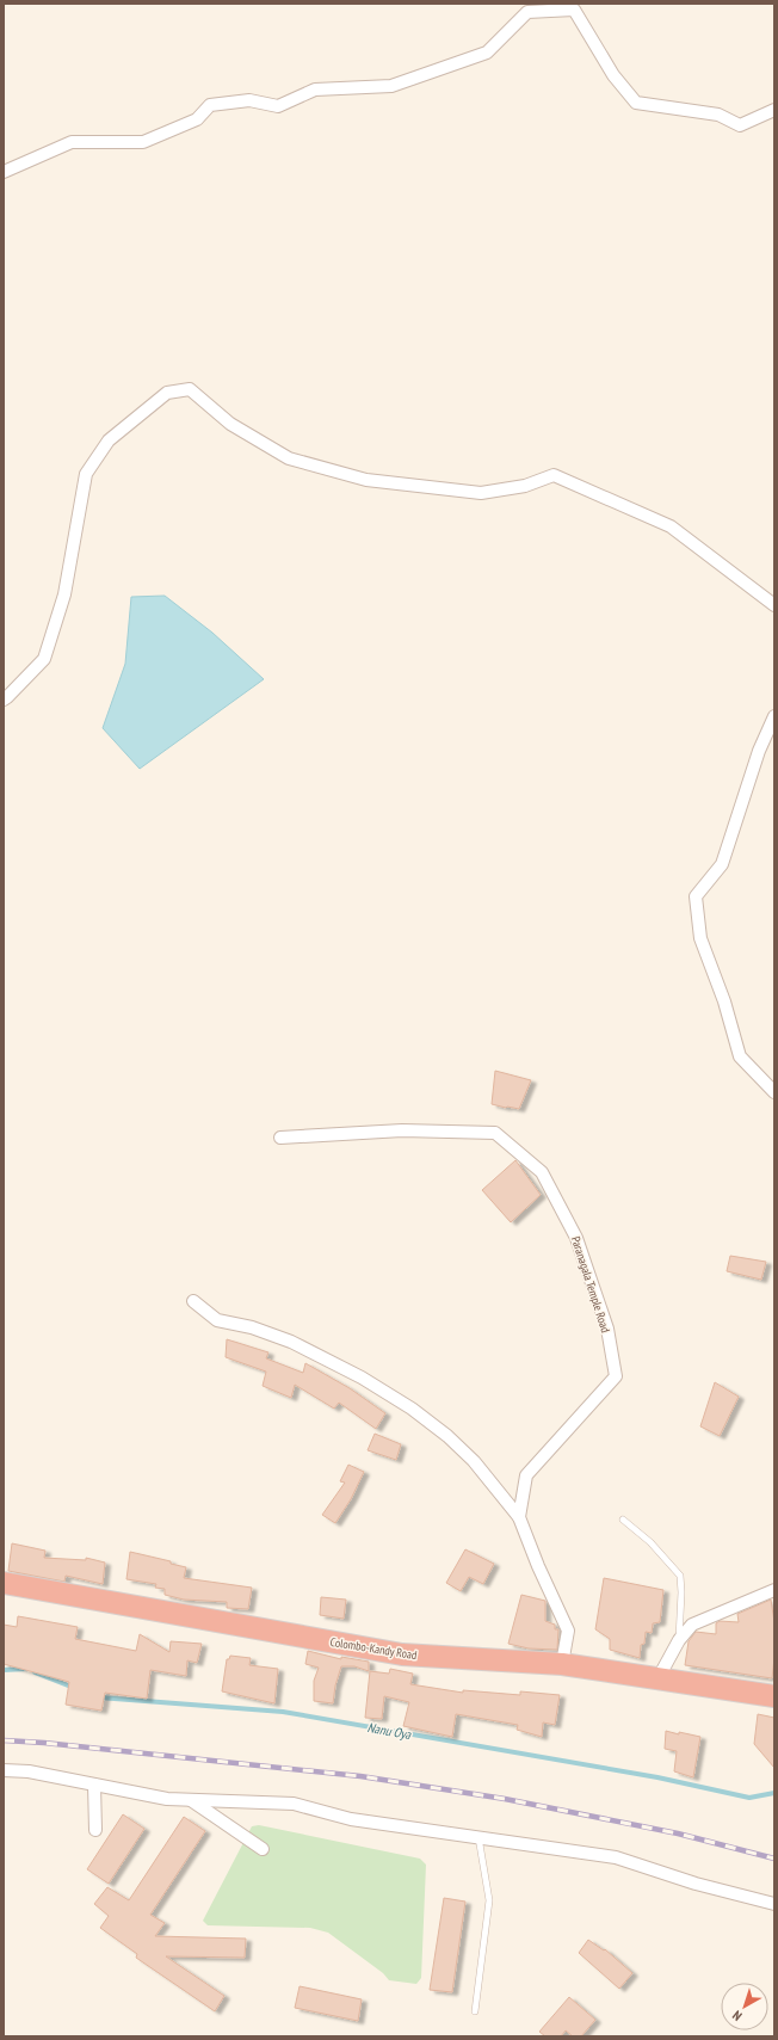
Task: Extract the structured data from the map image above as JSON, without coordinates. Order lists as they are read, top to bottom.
{
  "streets": {
    "highway": ["Colombo-Kandy Road"],
    "street": ["Paranagala Temple Road"]
  },
  "water": ["Nanu Oya"],
  "north": "bottom left"
}
